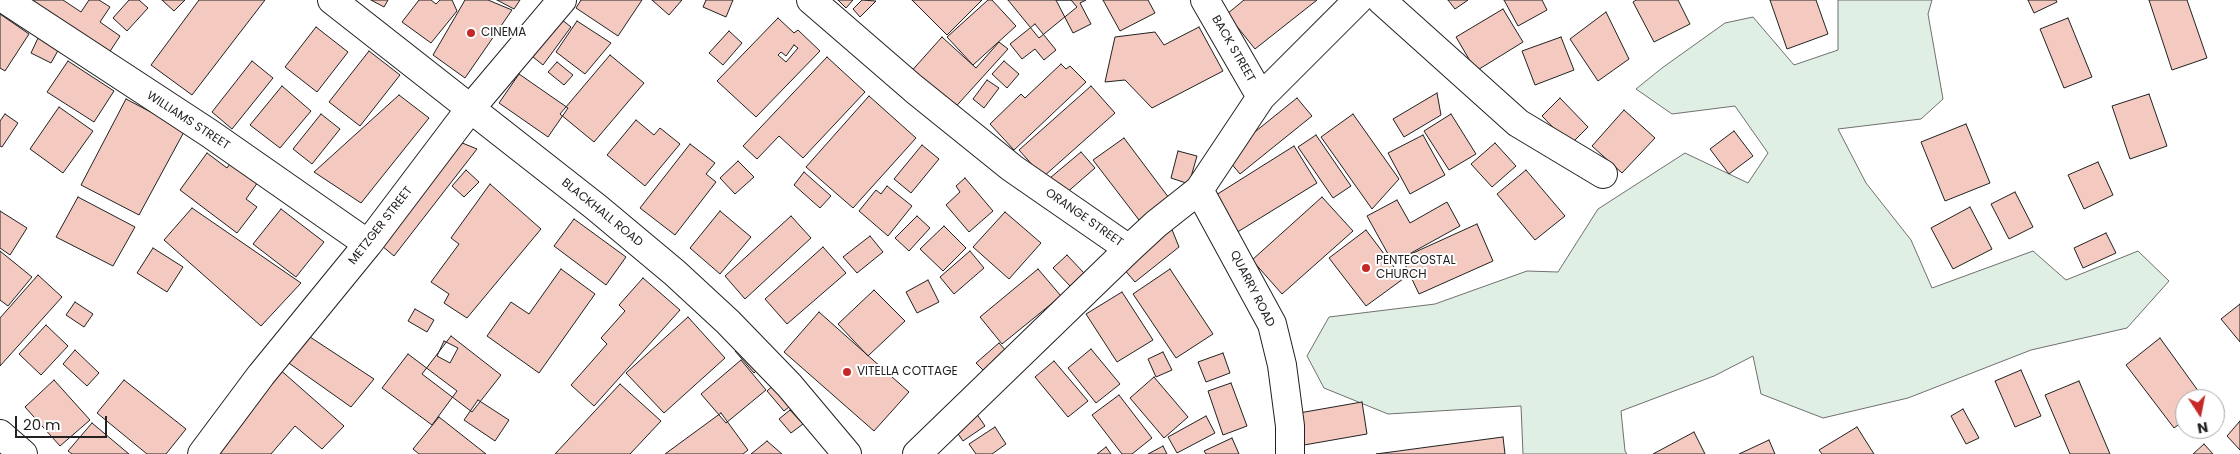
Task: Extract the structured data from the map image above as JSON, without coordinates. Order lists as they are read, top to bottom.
{
  "streets": {
    "street": [
      "BACK STREET",
      "WILLIAMS STREET",
      "BLACKHALL ROAD",
      "ORANGE STREET",
      "METZGER STREET",
      "QUARRY ROAD"
    ]
  },
  "crossings": [
    ["WILLIAMS STREET", "METZGER STREET"],
    ["BLACKHALL ROAD", "METZGER STREET"]
  ],
  "places": ["CINEMA", "PENTECOSTAL CHURCH", "VITELLA COTTAGE"],
  "scale_bar": "20 m",
  "north": "bottom"
}
